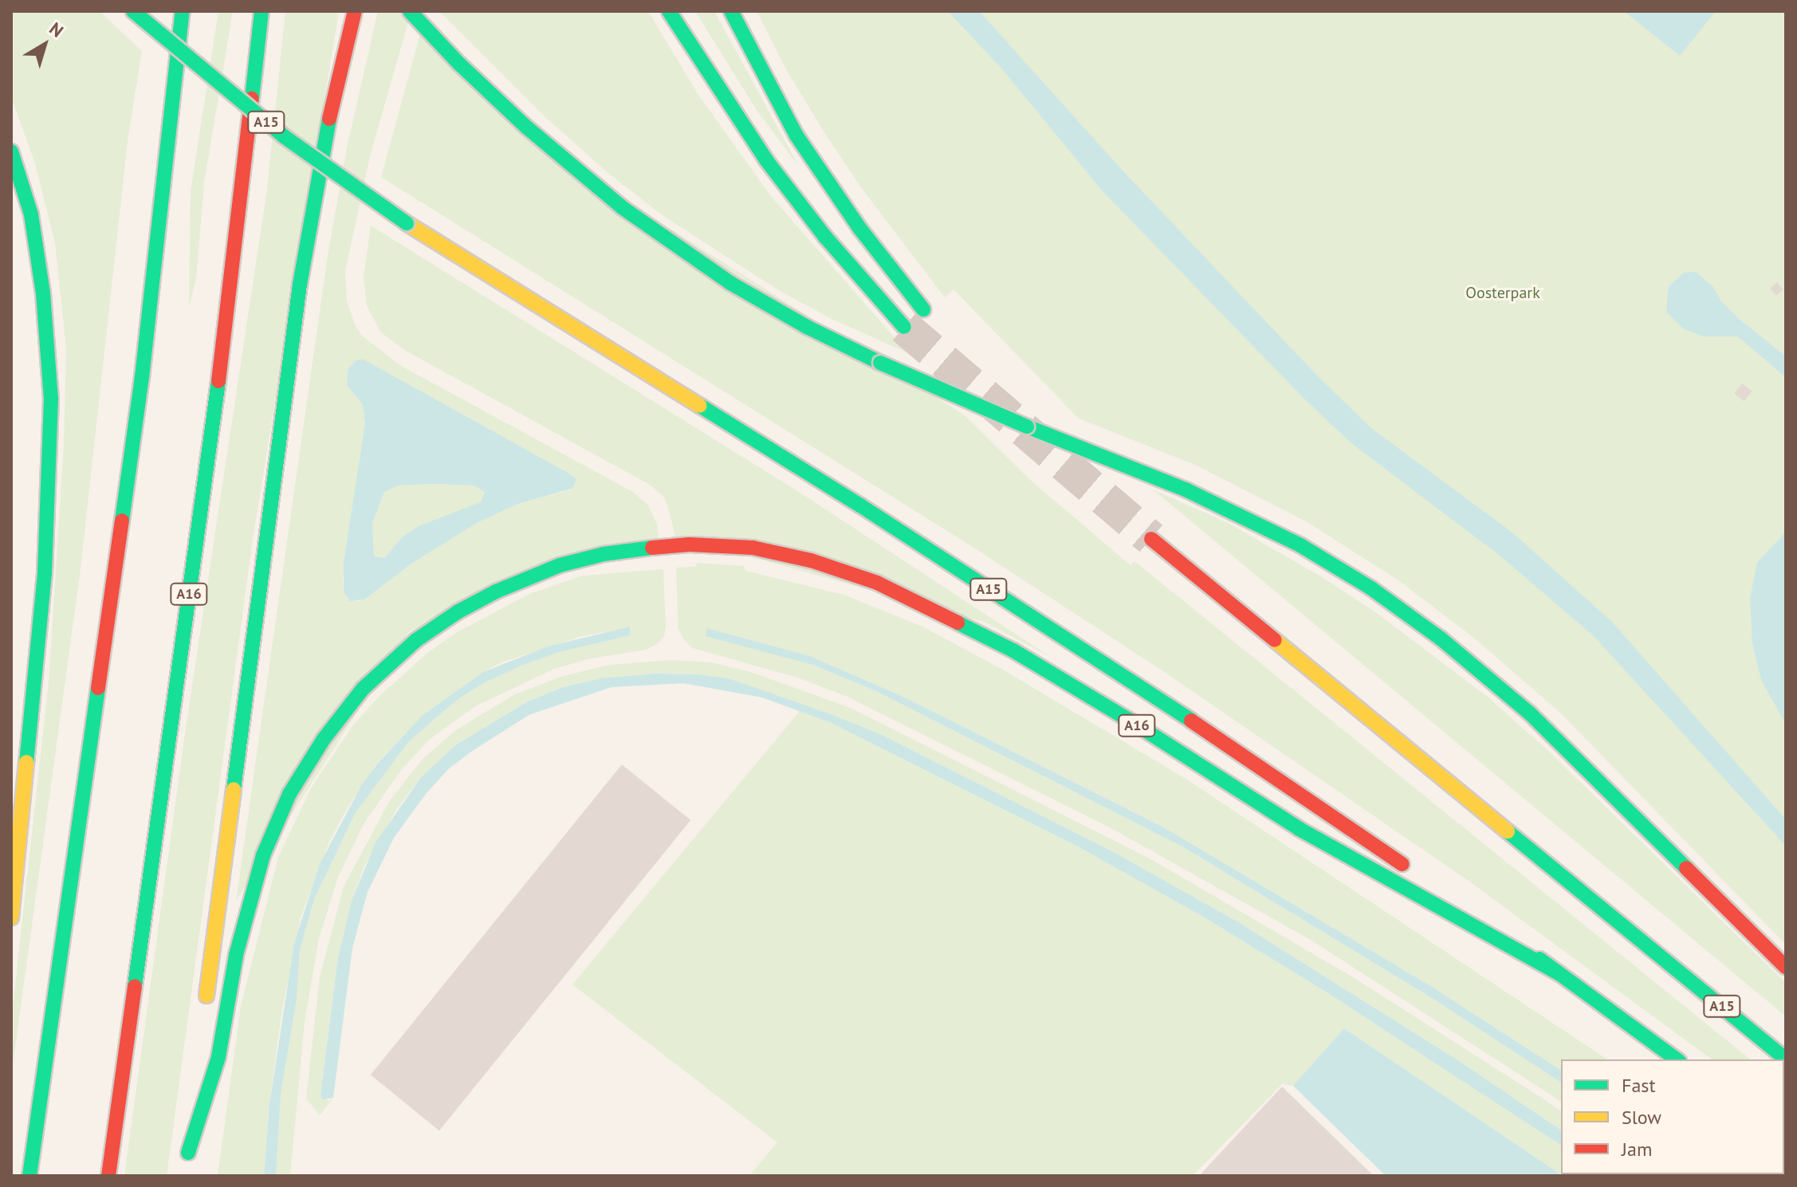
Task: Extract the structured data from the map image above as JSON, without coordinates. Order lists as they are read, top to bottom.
{
  "streets": {
    "highway": ["A15", "A16"]
  },
  "parks": ["Oosterpark"],
  "legend": ["Fast", "Slow", "Jam"],
  "north": "top right"
}
